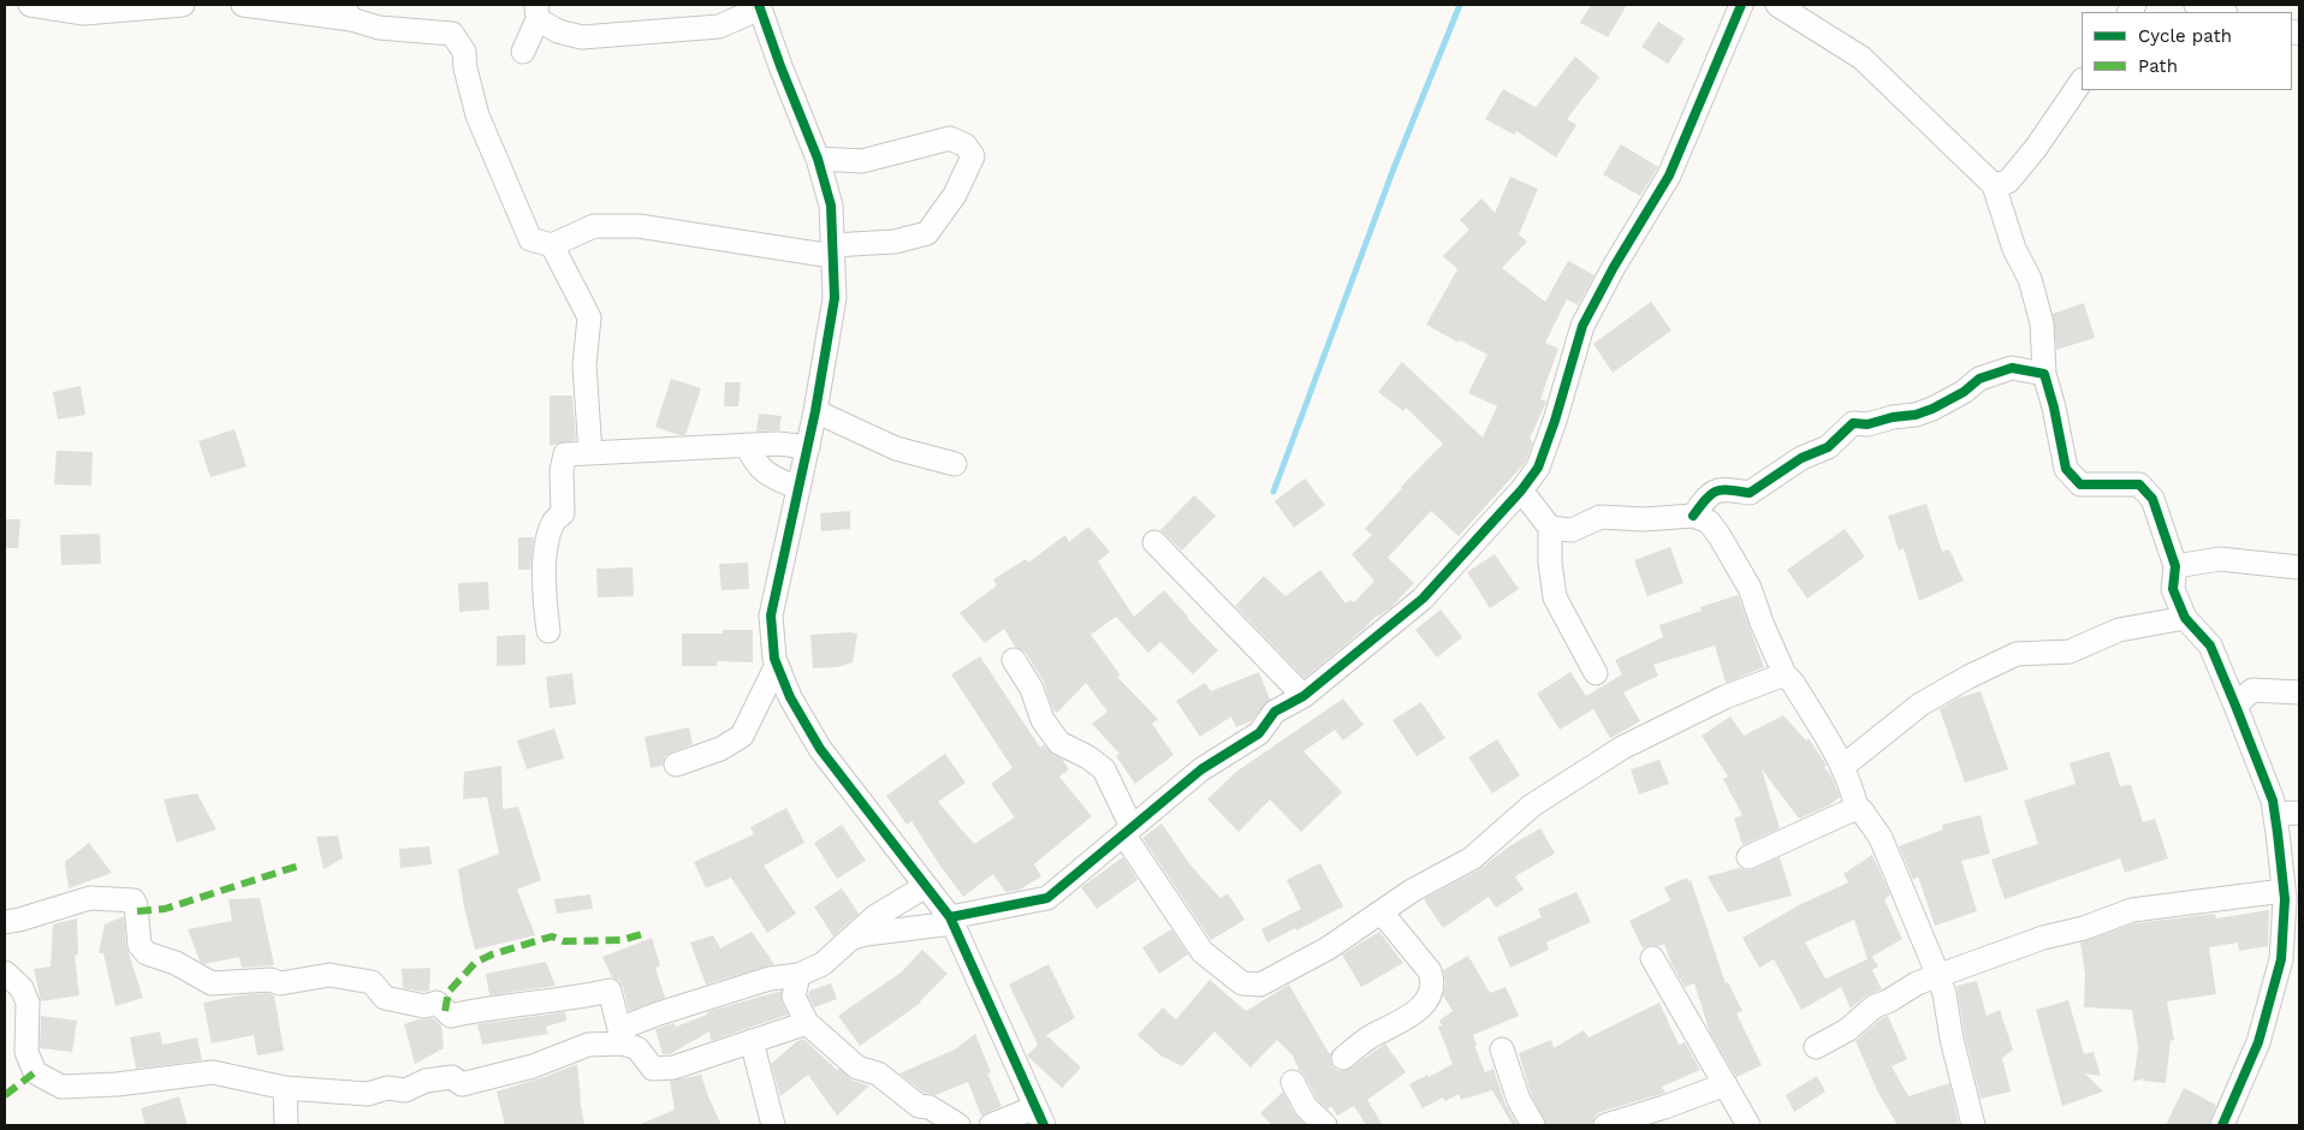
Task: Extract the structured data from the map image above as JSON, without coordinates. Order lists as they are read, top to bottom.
{
  "legend": ["Cycle path", "Path"]
}
